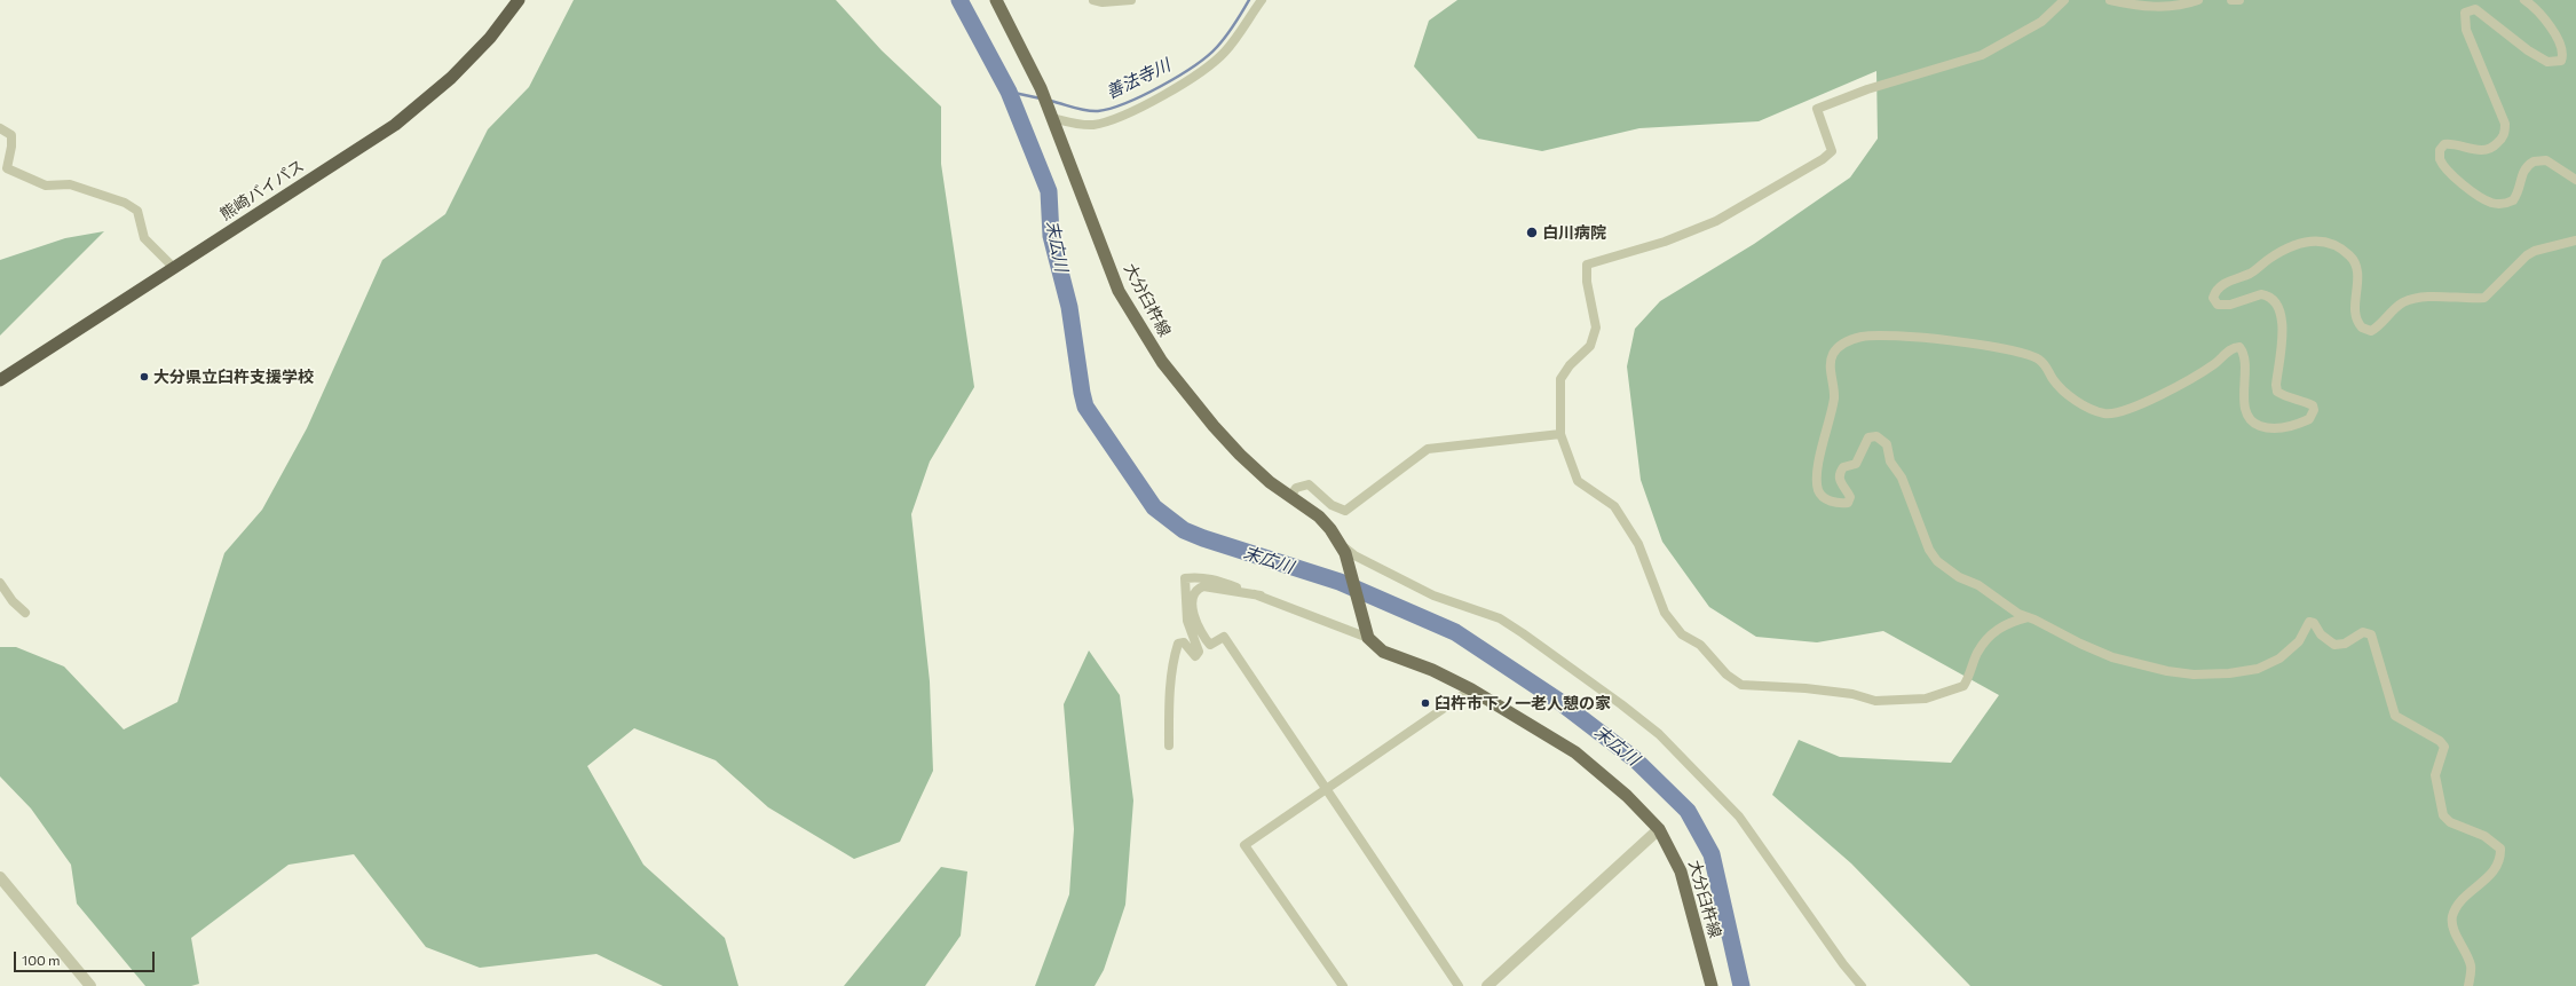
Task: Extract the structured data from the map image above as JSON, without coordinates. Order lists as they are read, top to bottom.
{
  "streets": {
    "highway": ["熊崎バイパス"],
    "main road": ["大分臼杵線"]
  },
  "water": ["善法寺川", "末広川"],
  "places": ["白川病院", "大分県立臼杵支援学校", "臼杵市下ノ一老人憩の家"],
  "scale_bar": "100 m"
}
